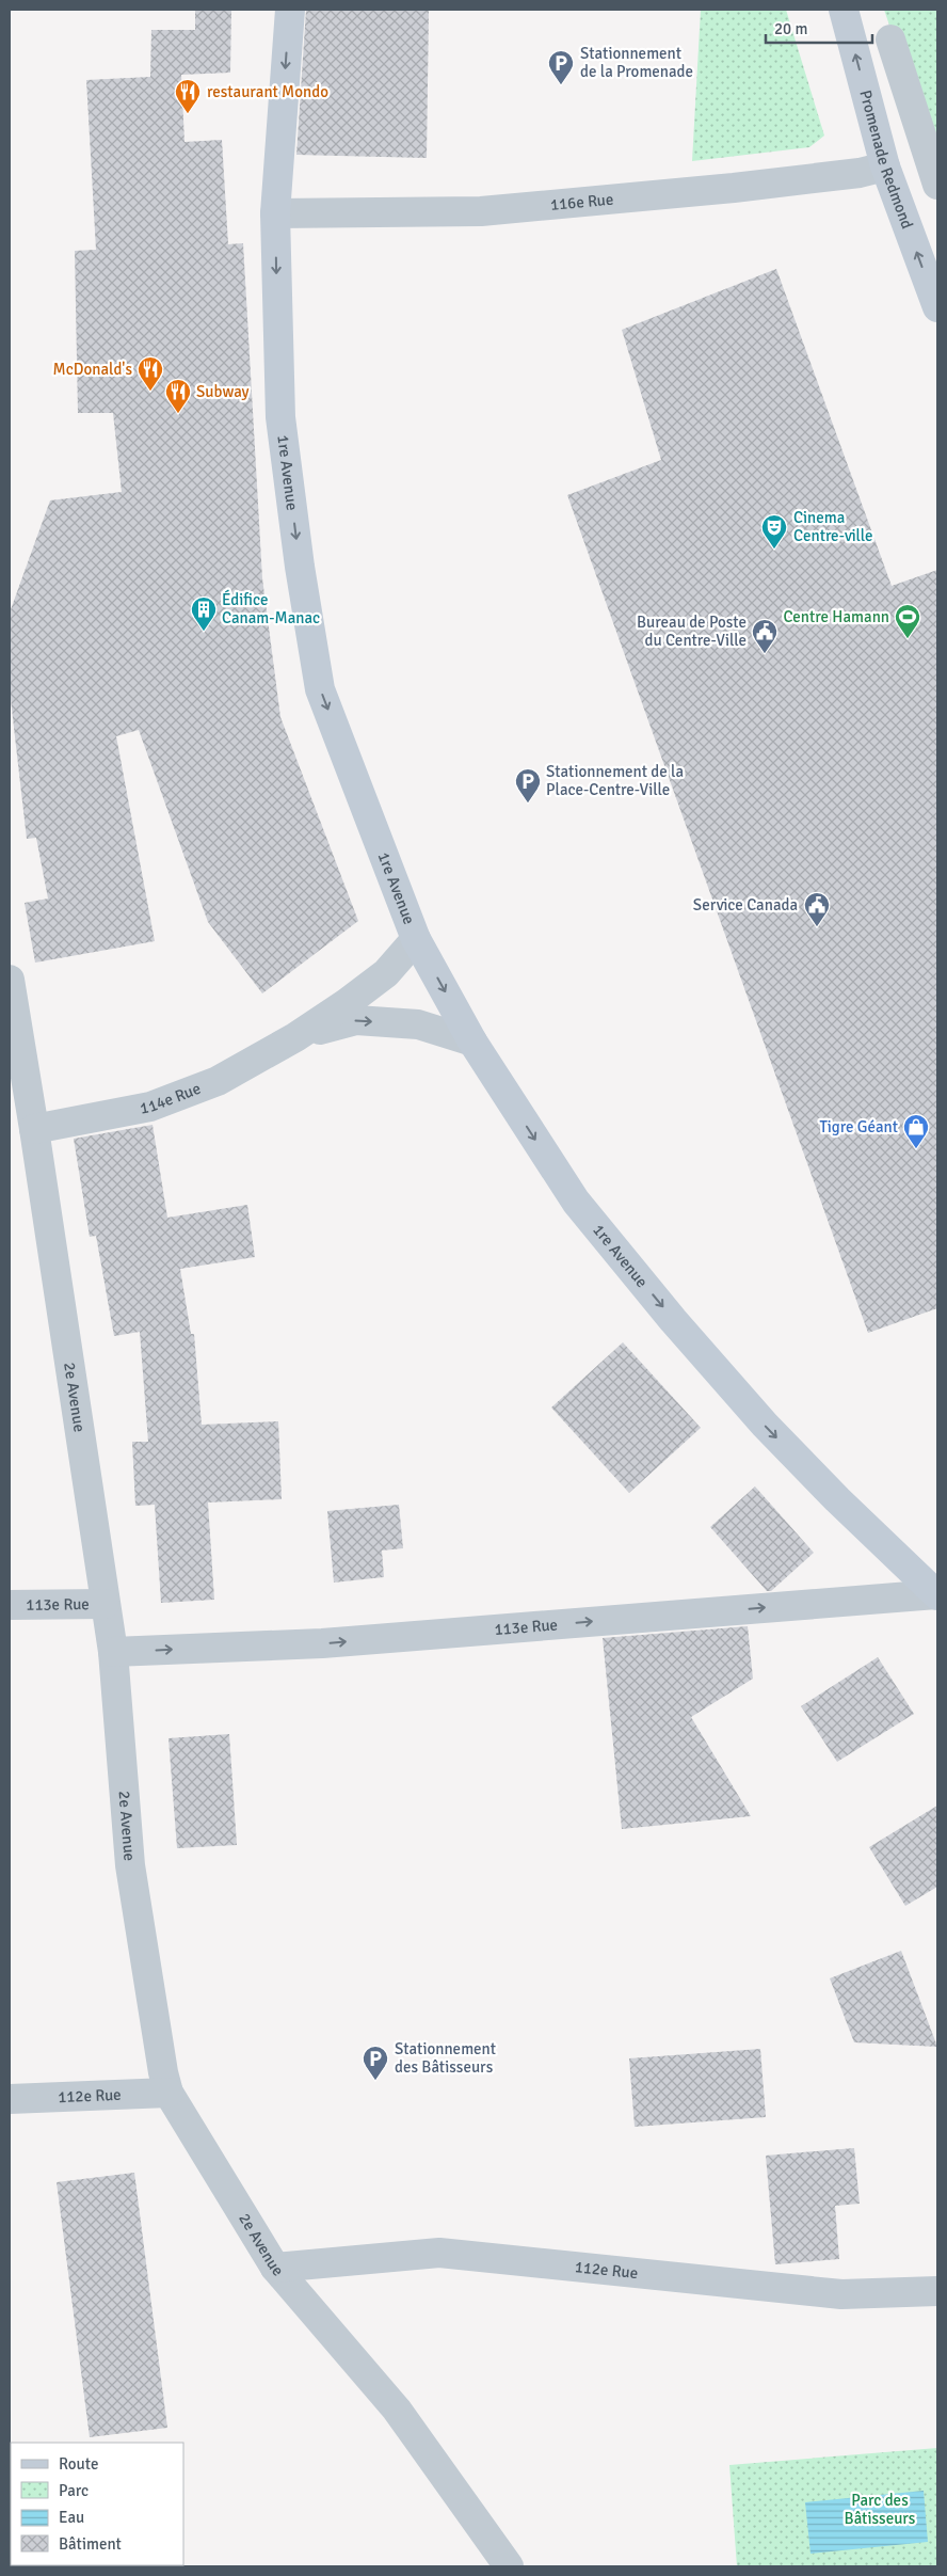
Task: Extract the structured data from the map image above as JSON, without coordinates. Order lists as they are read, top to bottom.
{
  "streets": {
    "street": [
      "Promenade Redmond",
      "116e Rue",
      "1re Avenue",
      "114e Rue",
      "2e Avenue",
      "113e Rue",
      "112e Rue"
    ]
  },
  "crossings": [
    ["Promenade Redmond", "116e Rue"],
    ["116e Rue", "1re Avenue"],
    ["1re Avenue", "114e Rue"],
    ["1re Avenue", "113e Rue"],
    ["114e Rue", "2e Avenue"],
    ["2e Avenue", "113e Rue"],
    ["2e Avenue", "112e Rue"]
  ],
  "one_way": ["1re Avenue", "113e Rue"],
  "parks": ["Parc des Bâtisseurs"],
  "places": {
    "parking": ["Stationnement de la Promenade", "Stationnement de la Place-Centre-Ville", "Stationnement des Bâtisseurs"],
    "restaurant": ["restaurant Mondo", "McDonald's", "Subway"],
    "theatre": ["Cinema Centre-ville"],
    "building": ["Édifice Canam-Manac"],
    "sports": ["Centre Hamann"],
    "public building": ["Bureau de Poste du Centre-Ville", "Service Canada"],
    "shop": ["Tigre Géant"]
  },
  "legend": [
    "Route",
    "Parc",
    "Eau",
    "Bâtiment"
  ],
  "scale_bar": "20 m"
}
